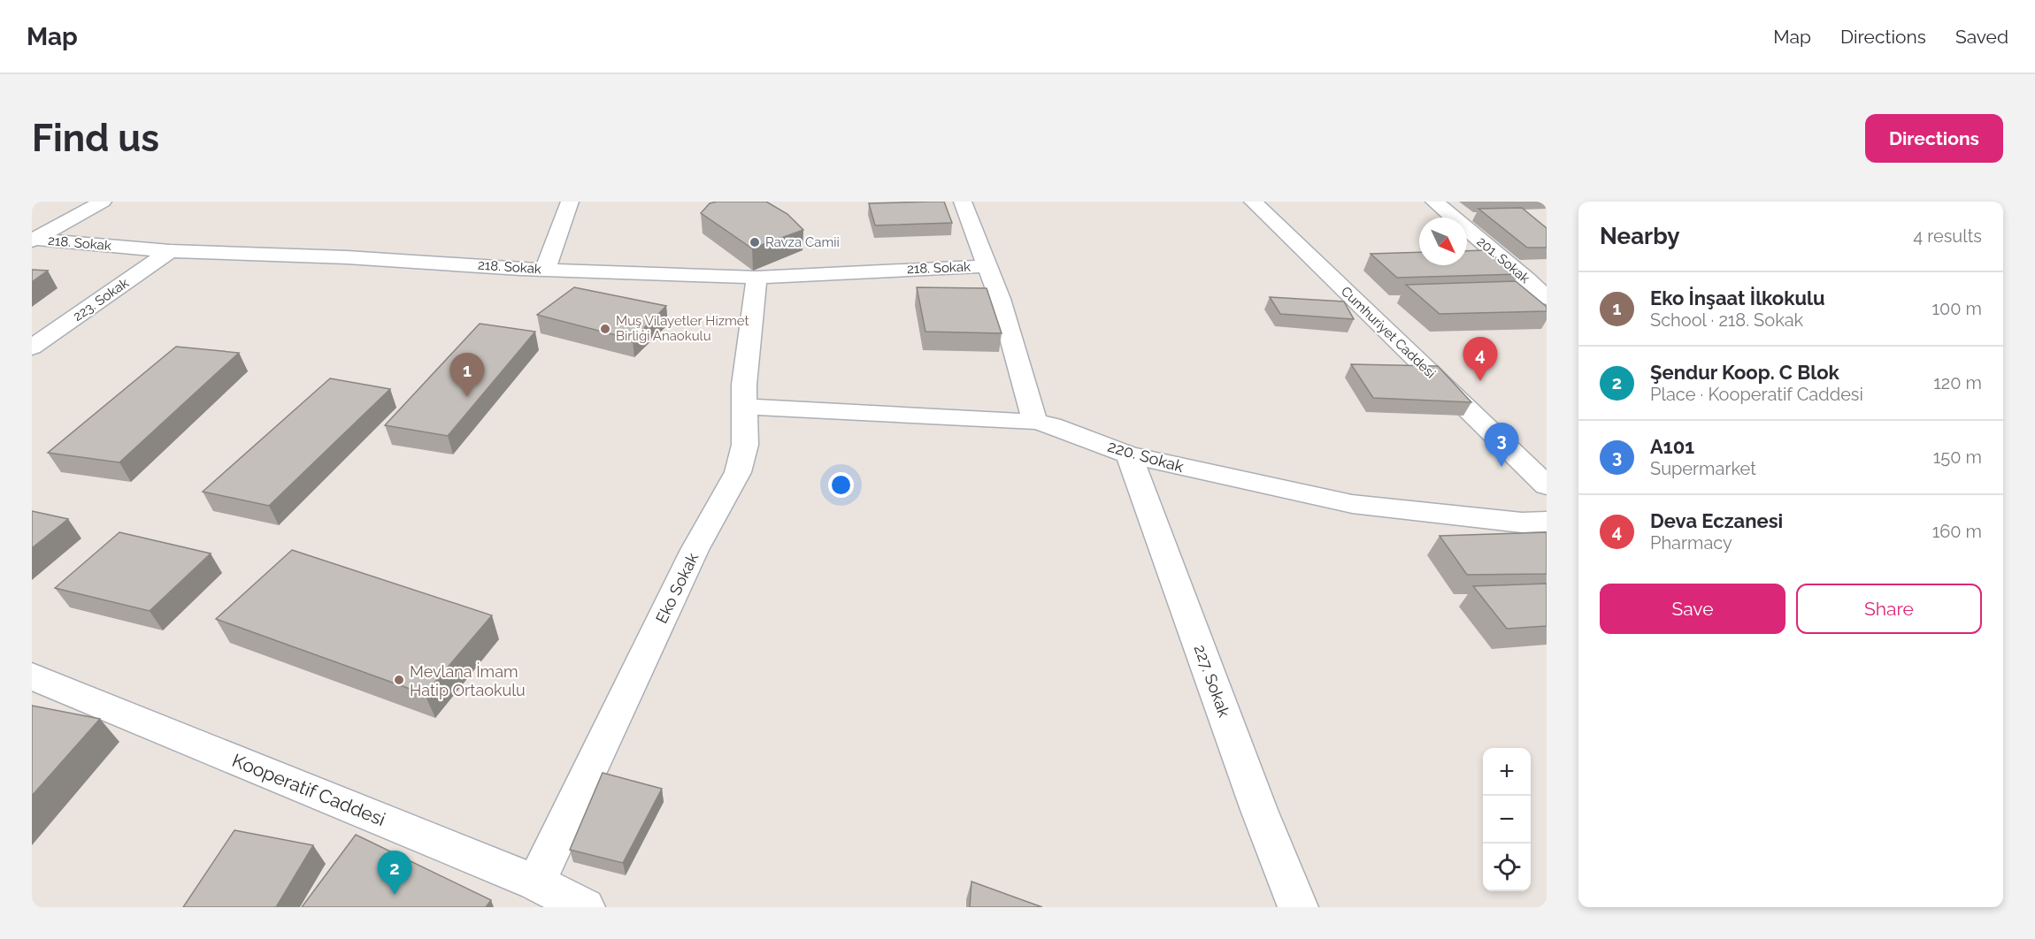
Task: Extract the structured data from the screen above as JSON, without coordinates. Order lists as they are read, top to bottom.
{
  "streets": {
    "street": [
      "218. Sokak",
      "201. Sokak",
      "223. Sokak",
      "Cumhuriyet Caddesi",
      "220. Sokak",
      "Eko Sokak",
      "227. Sokak",
      "Kooperatif Caddesi"
    ]
  },
  "crossings": [
    ["218. Sokak", "223. Sokak"],
    ["218. Sokak", "Eko Sokak"],
    ["220. Sokak", "Eko Sokak"],
    ["220. Sokak", "227. Sokak"],
    ["Eko Sokak", "Kooperatif Caddesi"]
  ],
  "places": ["Ravza Camii", "Muş Vilayetler Hizmet Birliği Anaokulu", "Mevlana İmam Hatip Ortaokulu"],
  "north": "bottom right",
  "page": {
    "header": "Map",
    "nav": ["Map", "Directions", "Saved"],
    "buttons": [
      "Directions",
      ["Save", "Share"]
    ],
    "title": "Find us",
    "heading": ["Nearby", "4 results"],
    "list": [
      {
        "mark": "1",
        "name": "Eko İnşaat İlkokulu",
        "note": "School · 218. Sokak",
        "value": "100 m"
      },
      {
        "mark": "2",
        "name": "Şendur Koop. C Blok",
        "note": "Place · Kooperatif Caddesi",
        "value": "120 m"
      },
      {
        "mark": "3",
        "name": "A101",
        "note": "Supermarket",
        "value": "150 m"
      },
      {
        "mark": "4",
        "name": "Deva Eczanesi",
        "note": "Pharmacy",
        "value": "160 m"
      }
    ],
    "pins": [
      "4",
      "1",
      "3",
      "2"
    ],
    "map_buttons": ["+", "−"]
  }
}
